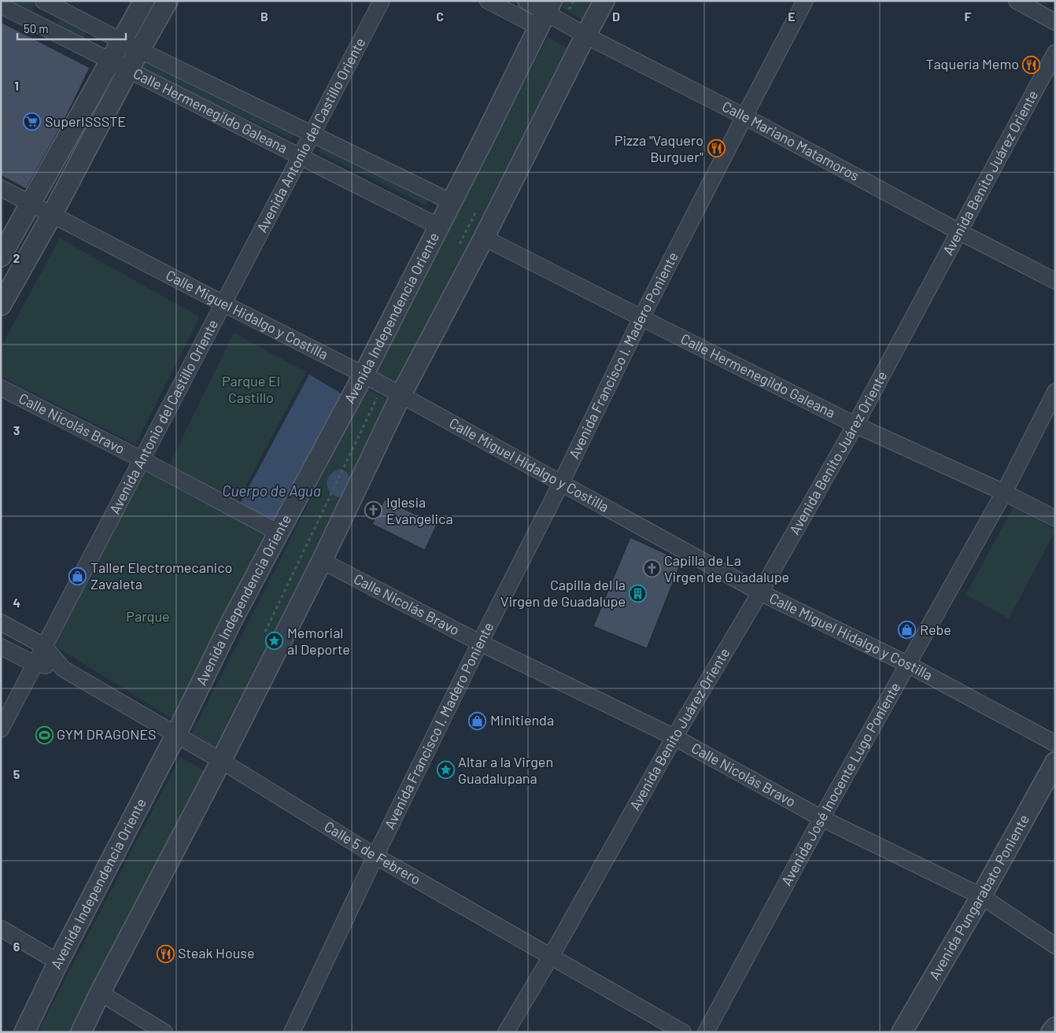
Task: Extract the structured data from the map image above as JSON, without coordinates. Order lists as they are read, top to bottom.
{
  "streets": {
    "street": [
      "Calle Hermenegildo Galeana",
      "Avenida Antonio del Castillo Oriente",
      "Calle Mariano Matamoros",
      "Avenida Benito Juárez Oriente",
      "Calle Miguel Hidalgo y Costilla",
      "Avenida Independencia Oriente",
      "Avenida Francisco I. Madero Poniente",
      "Calle Nicolás Bravo",
      "Avenida José Inocente Lugo Poniente",
      "Calle 5 de Febrero",
      "Avenida Pungarabato Poniente"
    ]
  },
  "crossings": [
    ["Calle Hermenegildo Galeana", "Avenida Antonio del Castillo Oriente"],
    ["Calle Hermenegildo Galeana", "Avenida Benito Juárez Oriente"],
    ["Calle Hermenegildo Galeana", "Avenida Independencia Oriente"],
    ["Calle Hermenegildo Galeana", "Avenida Francisco I. Madero Poniente"],
    ["Calle Hermenegildo Galeana", "Avenida José Inocente Lugo Poniente"],
    ["Avenida Antonio del Castillo Oriente", "Calle Miguel Hidalgo y Costilla"],
    ["Avenida Antonio del Castillo Oriente", "Calle Nicolás Bravo"],
    ["Avenida Antonio del Castillo Oriente", "Calle 5 de Febrero"],
    ["Calle Mariano Matamoros", "Avenida Benito Juárez Oriente"],
    ["Calle Mariano Matamoros", "Avenida Independencia Oriente"],
    ["Calle Mariano Matamoros", "Avenida Francisco I. Madero Poniente"],
    ["Avenida Benito Juárez Oriente", "Calle Miguel Hidalgo y Costilla"],
    ["Avenida Benito Juárez Oriente", "Calle Nicolás Bravo"],
    ["Avenida Benito Juárez Oriente", "Calle 5 de Febrero"],
    ["Calle Miguel Hidalgo y Costilla", "Avenida Independencia Oriente"],
    ["Calle Miguel Hidalgo y Costilla", "Avenida Francisco I. Madero Poniente"],
    ["Calle Miguel Hidalgo y Costilla", "Avenida José Inocente Lugo Poniente"],
    ["Avenida Independencia Oriente", "Calle Nicolás Bravo"],
    ["Avenida Independencia Oriente", "Calle 5 de Febrero"],
    ["Avenida Francisco I. Madero Poniente", "Calle Nicolás Bravo"],
    ["Avenida Francisco I. Madero Poniente", "Calle 5 de Febrero"],
    ["Calle Nicolás Bravo", "Avenida José Inocente Lugo Poniente"],
    ["Calle Nicolás Bravo", "Avenida Pungarabato Poniente"]
  ],
  "water": ["Cuerpo de Agua"],
  "parks": ["Parque El Castillo", "Parque"],
  "places": {
    "restaurant": ["Taquería Memo", "Pizza \"Vaquero Burguer\"", "Steak House"],
    "supermarket": ["SuperISSSTE"],
    "church": ["Iglesia Evangelica", "Capilla de La Virgen de Guadalupe"],
    "shop": ["Taller Electromecanico Zavaleta", "Rebe", "Minitienda"],
    "building": ["Capilla del la Virgen de Guadalupe"],
    "place": ["Memorial al Deporte", "Altar a la Virgen Guadalupana"],
    "sports": ["GYM DRAGONES"]
  },
  "scale_bar": "50 m",
  "grid": {
    "columns": [
      "B",
      "C",
      "D",
      "E",
      "F"
    ],
    "rows": [
      "1",
      "2",
      "3",
      "4",
      "5",
      "6"
    ]
  }
}
